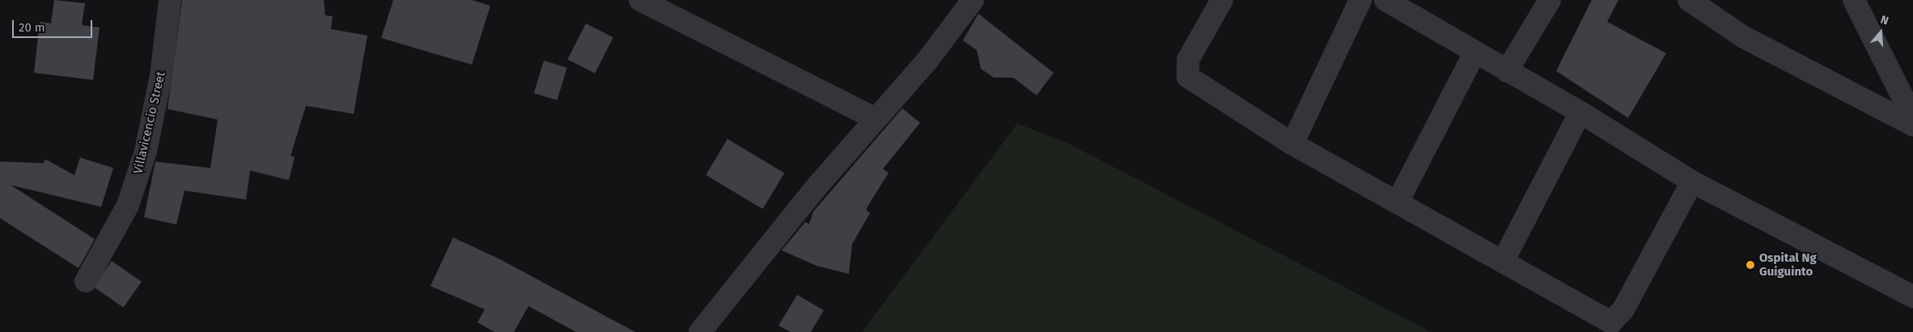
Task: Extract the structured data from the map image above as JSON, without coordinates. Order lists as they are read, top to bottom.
{
  "streets": {
    "street": ["Villavicencio Street"]
  },
  "places": ["Ospital Ng Guiguinto"],
  "scale_bar": "20 m",
  "north": "top"
}
